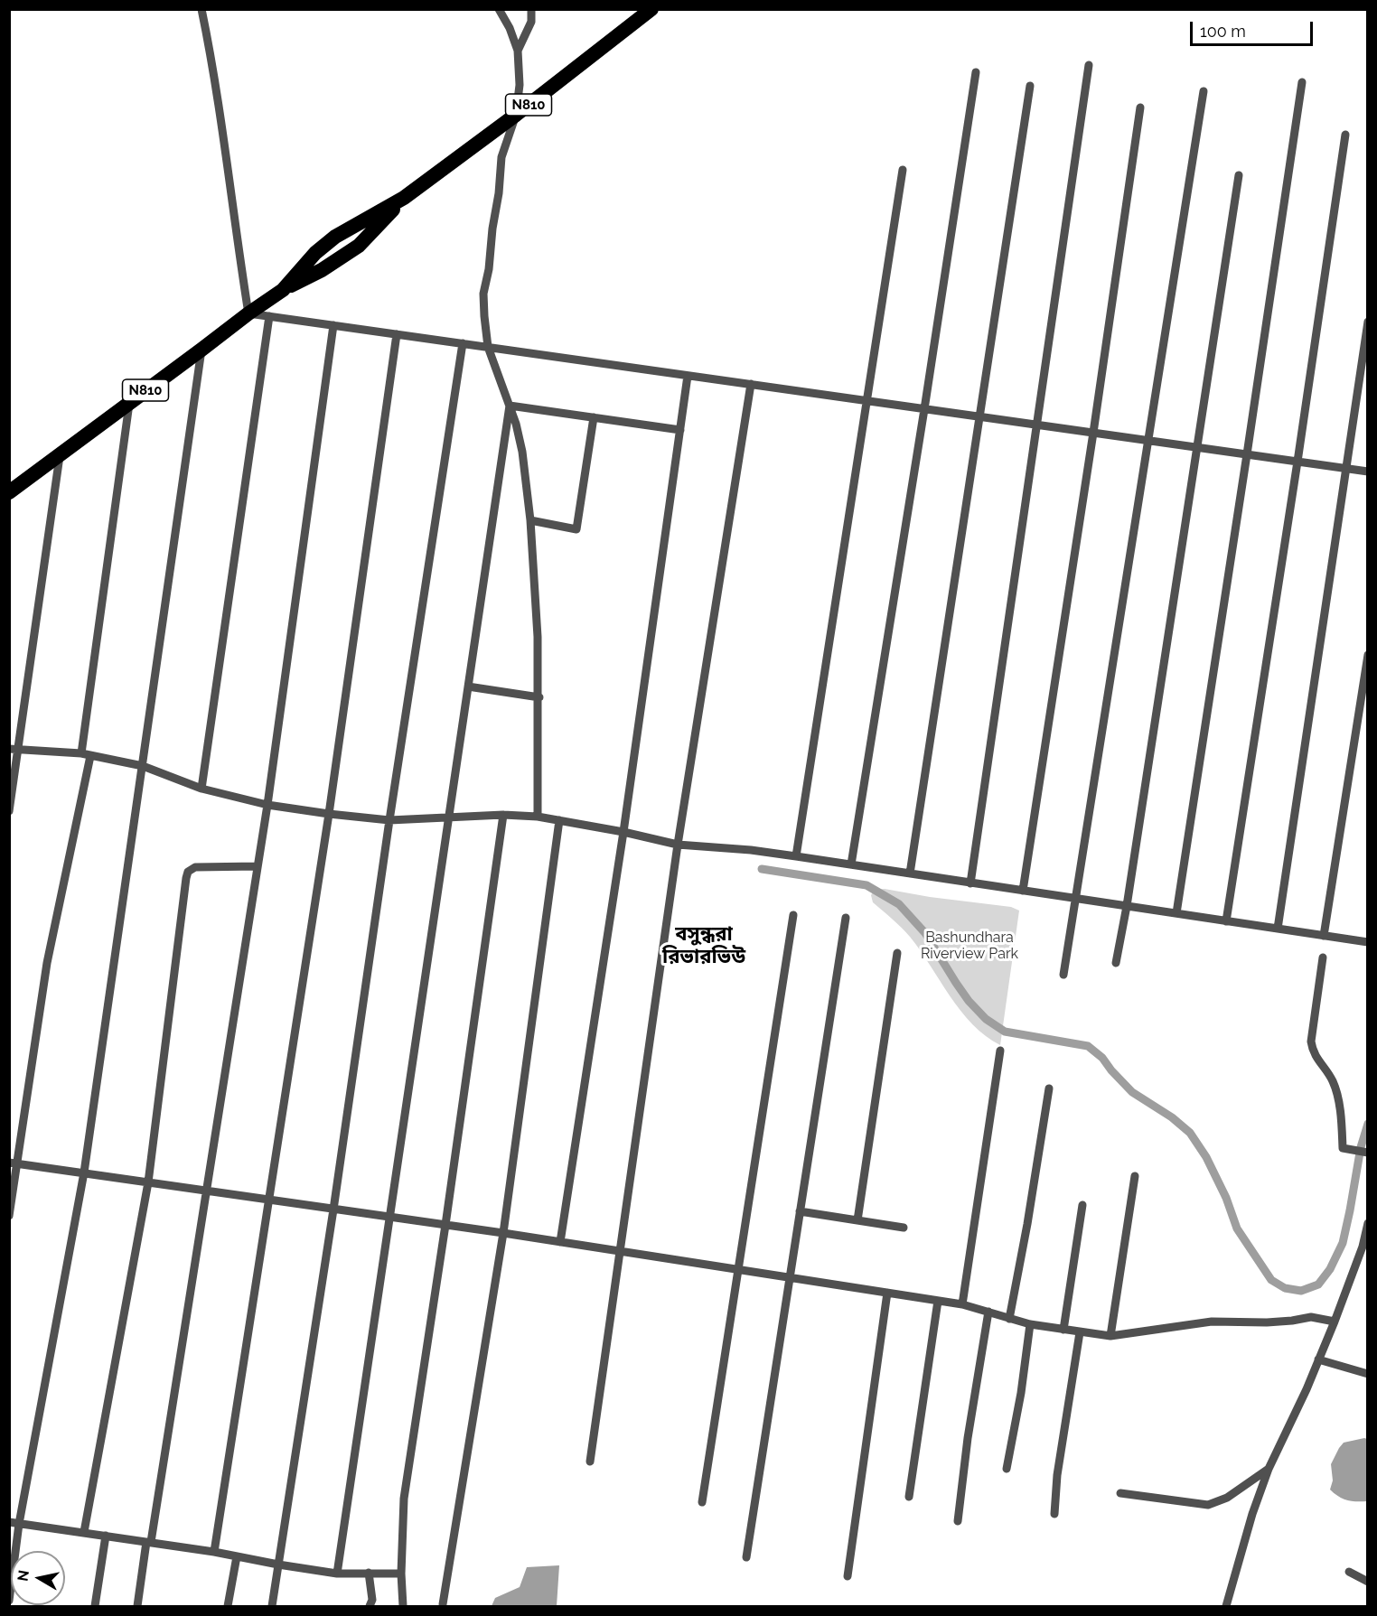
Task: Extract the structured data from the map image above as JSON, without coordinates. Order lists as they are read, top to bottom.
{
  "streets": {
    "highway": ["N810"]
  },
  "districts": ["বসুন্ধরা রিভারভিউ"],
  "parks": ["Bashundhara Riverview Park"],
  "scale_bar": "100 m",
  "north": "left"
}
